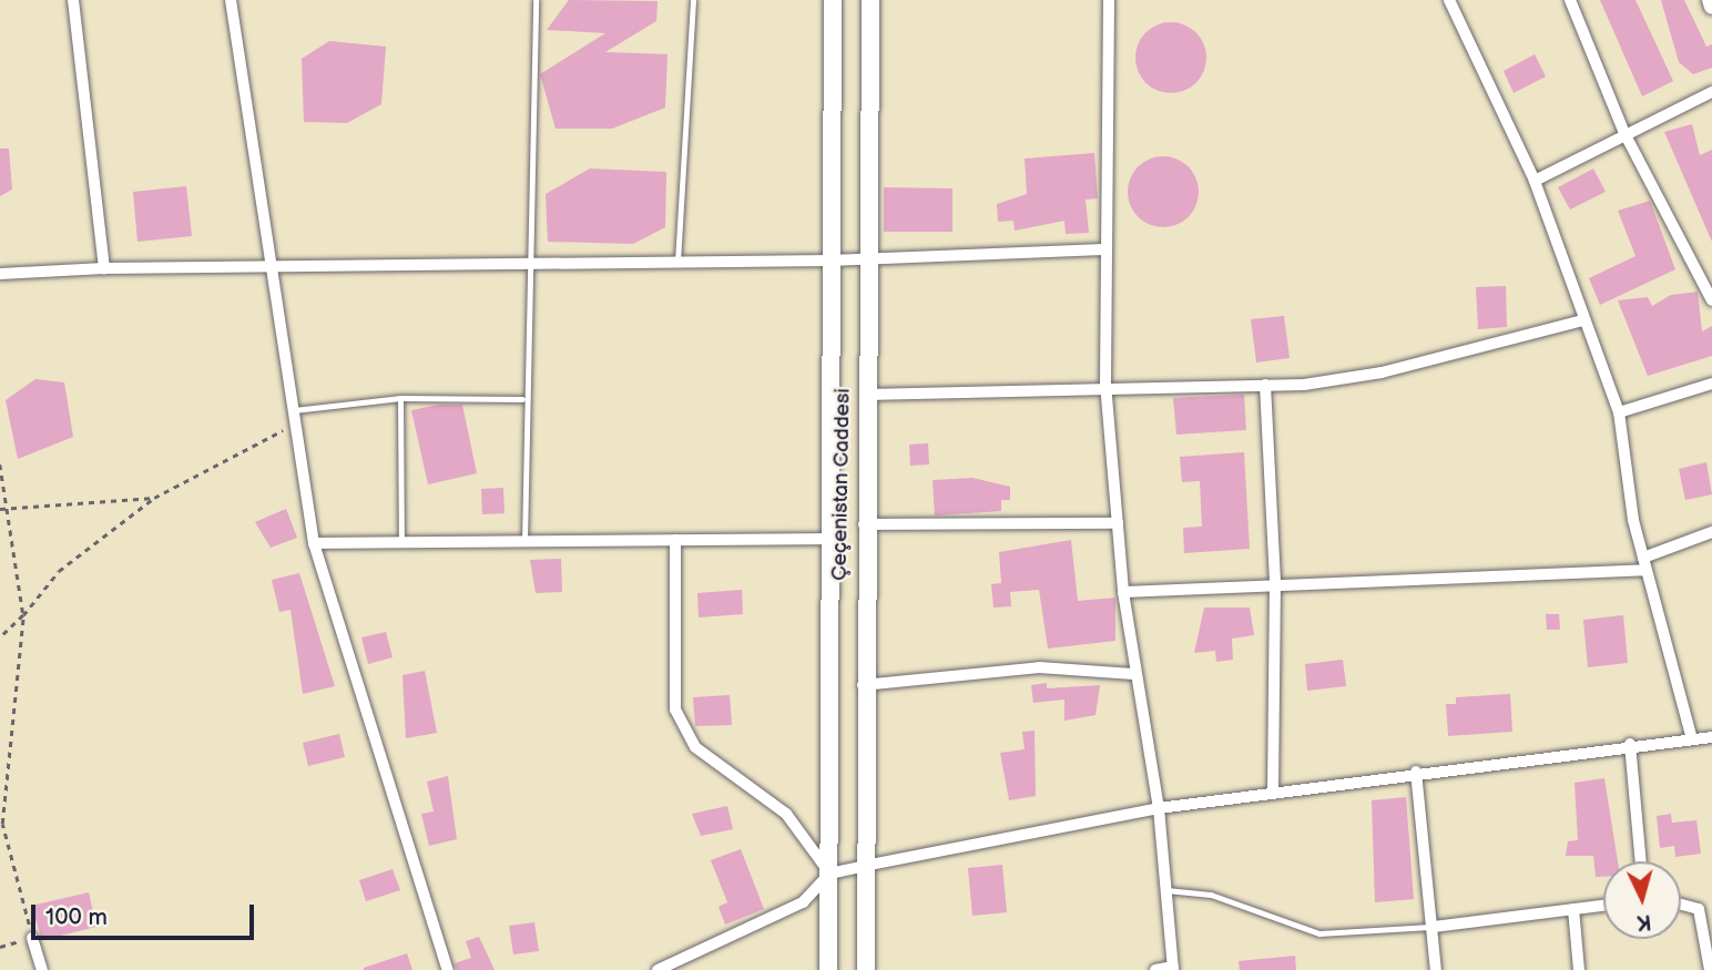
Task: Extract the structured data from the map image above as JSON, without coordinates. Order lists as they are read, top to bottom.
{
  "streets": {
    "main road": ["Çeçenistan Caddesi"]
  },
  "scale_bar": "100 m",
  "north": "bottom"
}
